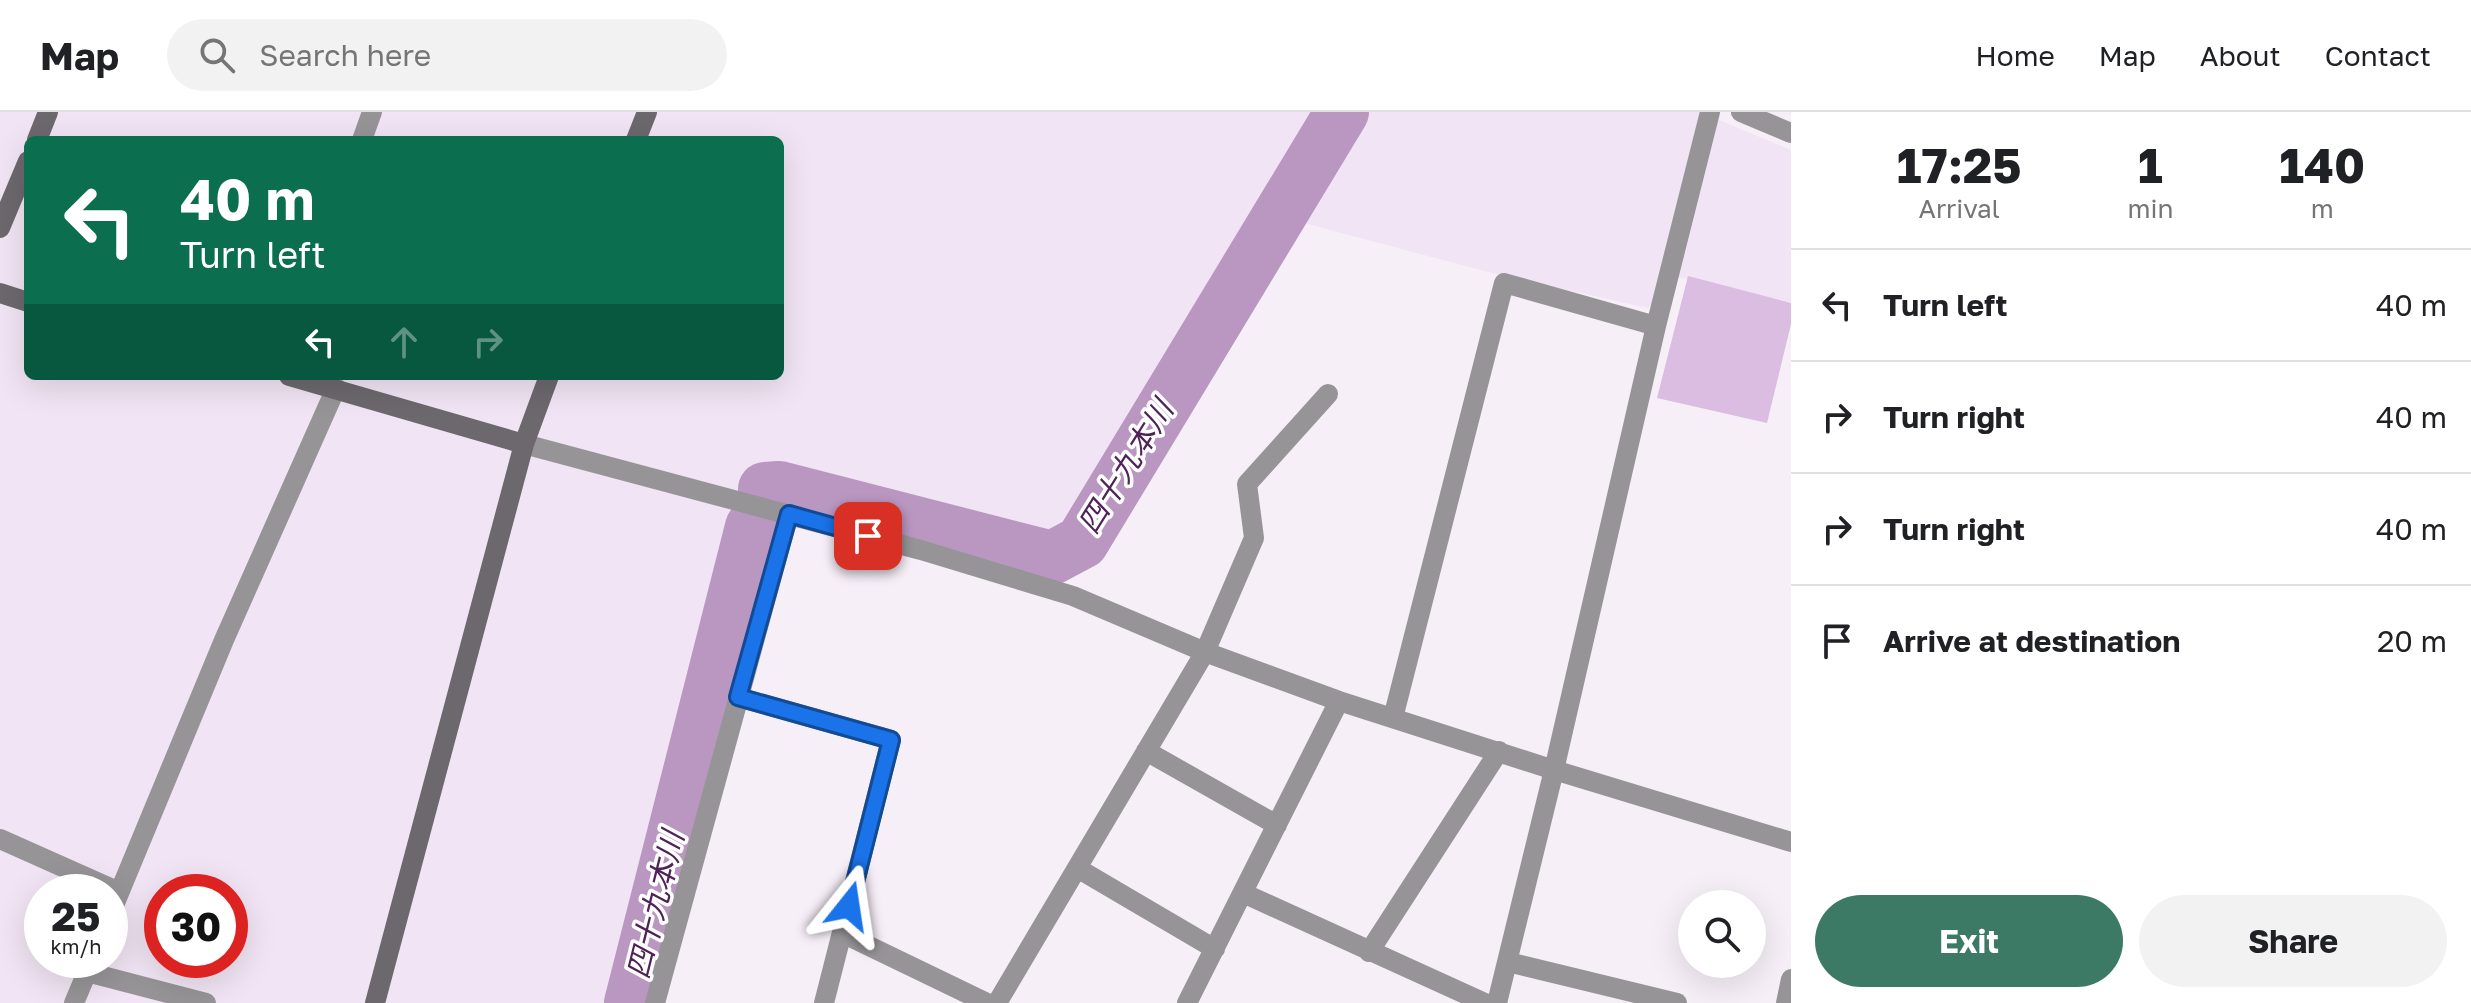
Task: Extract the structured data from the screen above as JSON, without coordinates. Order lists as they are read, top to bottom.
{
  "water": ["四十九本川"],
  "page": {
    "header": "Map",
    "search": "Search here",
    "nav": [
      "Home",
      "Map",
      "About",
      "Contact"
    ],
    "eta": [
      "17:25",
      "Arrival",
      "1",
      "min",
      "140",
      "m"
    ],
    "turn": ["40 m", "Turn left"],
    "list": [
      {
        "name": "Turn left",
        "value": "40 m"
      },
      {
        "name": "Turn right",
        "value": "40 m"
      },
      {
        "name": "Turn right",
        "value": "40 m"
      },
      {
        "name": "Arrive at destination",
        "value": "20 m"
      }
    ],
    "speed": "25 km/h",
    "limit": "30",
    "buttons": ["Exit", "Share"]
  }
}
